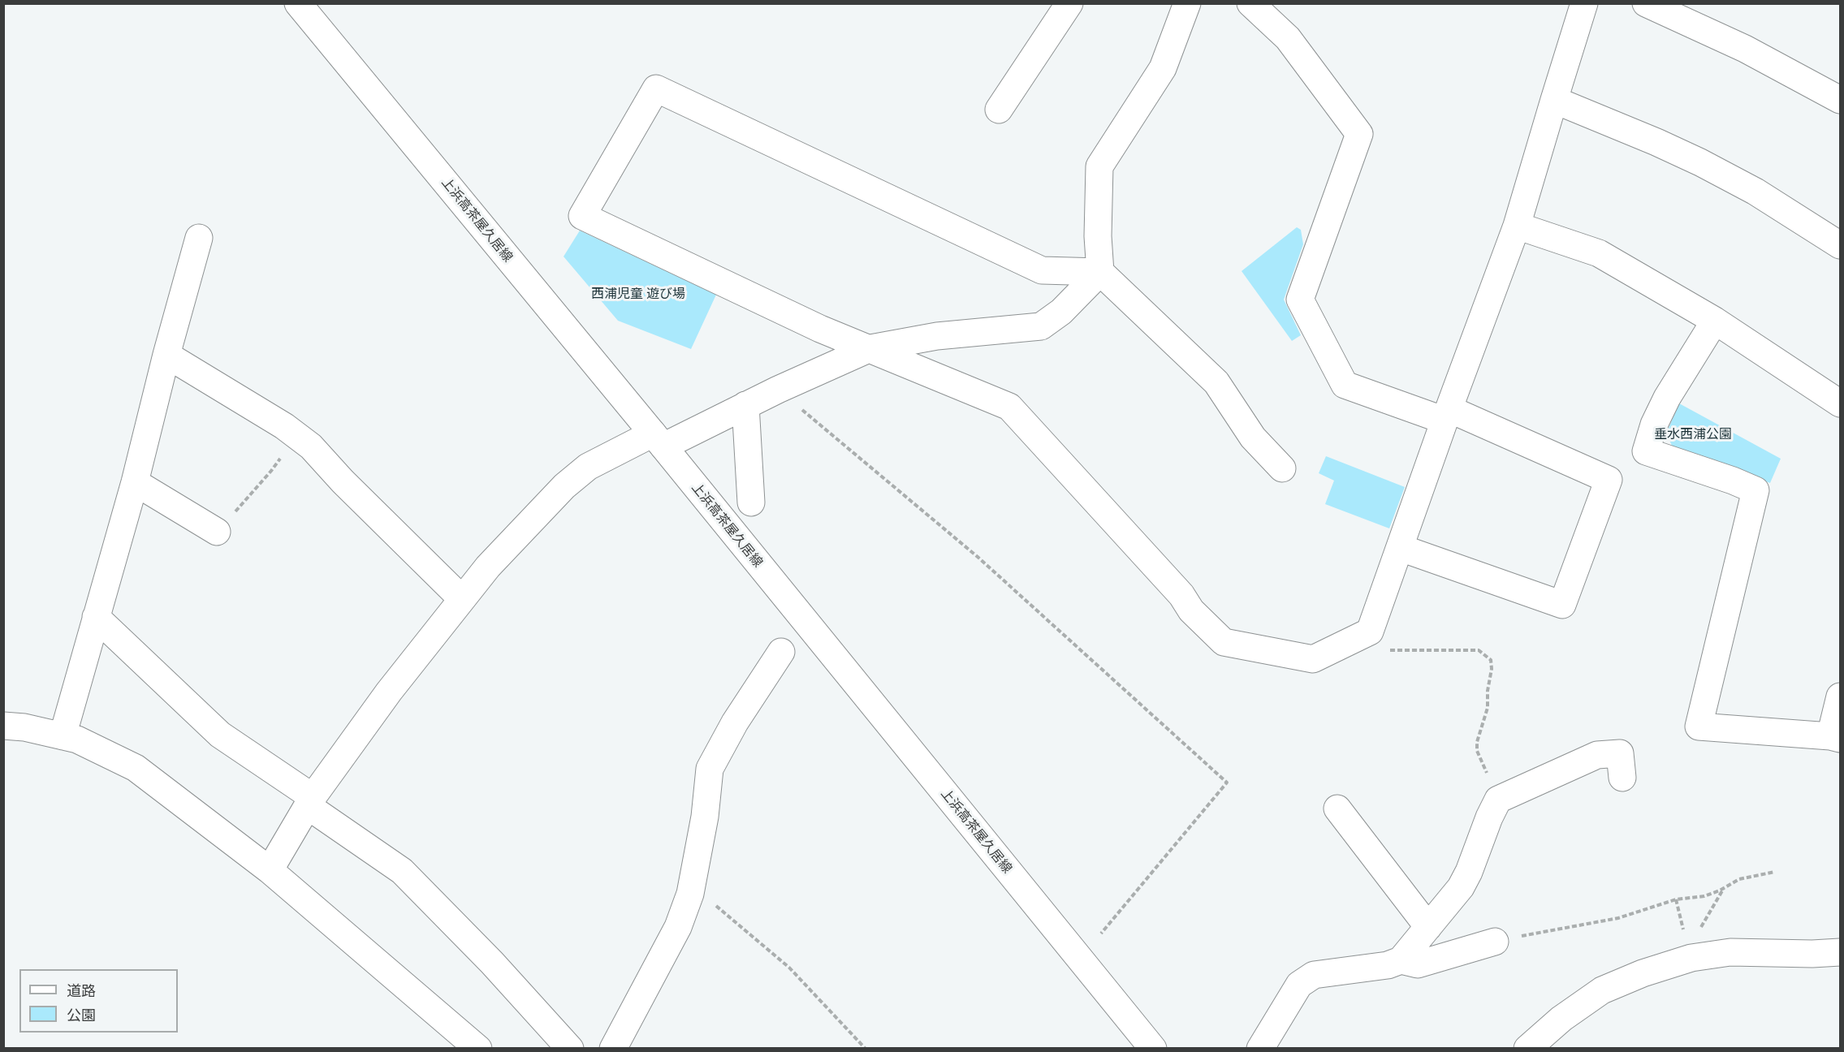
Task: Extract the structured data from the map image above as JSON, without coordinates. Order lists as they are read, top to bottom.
{
  "streets": {
    "street": ["上浜高茶屋久居線"]
  },
  "parks": ["西浦児童 遊び場", "垂水西浦公園"],
  "legend": ["道路", "公園"]
}
